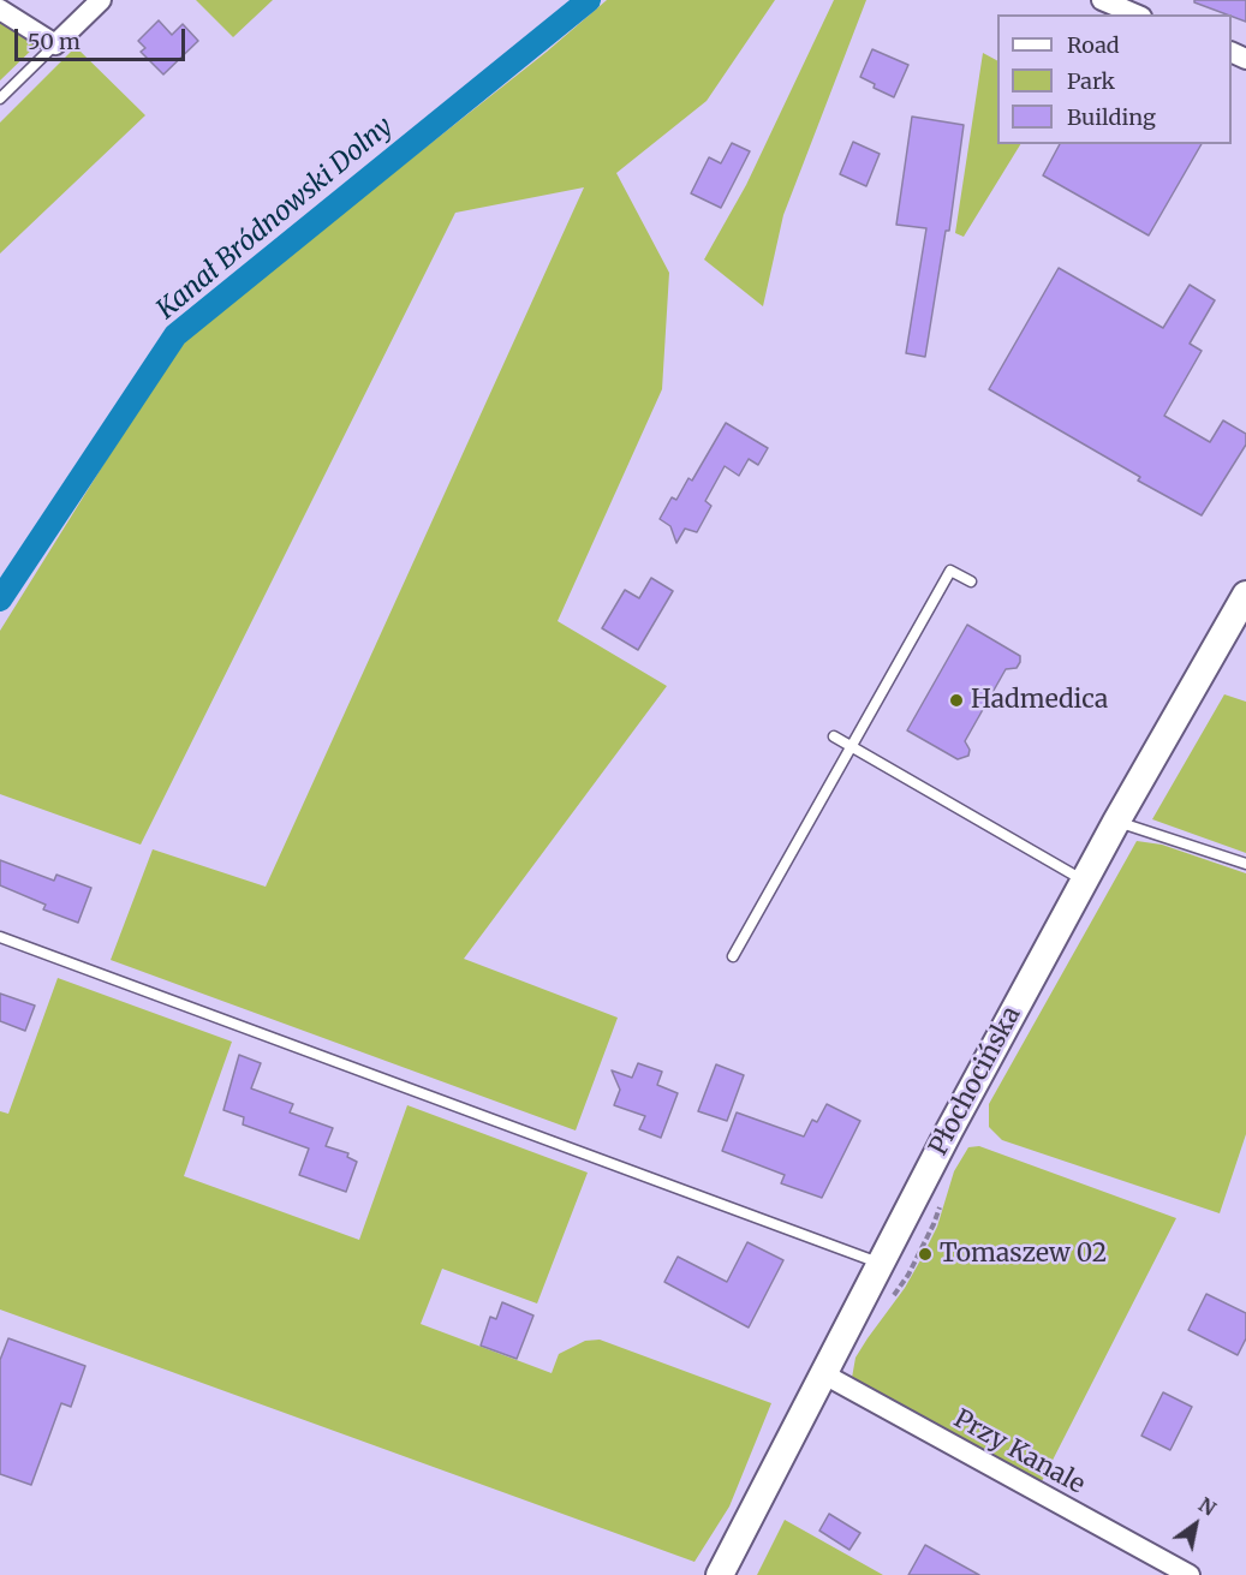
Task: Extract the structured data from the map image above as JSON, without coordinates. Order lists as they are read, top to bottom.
{
  "streets": {
    "main road": ["Płochocińska"],
    "street": ["Przy Kanale"]
  },
  "crossings": [
    ["Płochocińska", "Przy Kanale"]
  ],
  "water": ["Kanał Bródnowski Dolny"],
  "places": ["Hadmedica", "Tomaszew 02"],
  "legend": ["Road", "Park", "Building"],
  "scale_bar": "50 m",
  "north": "top right"
}
